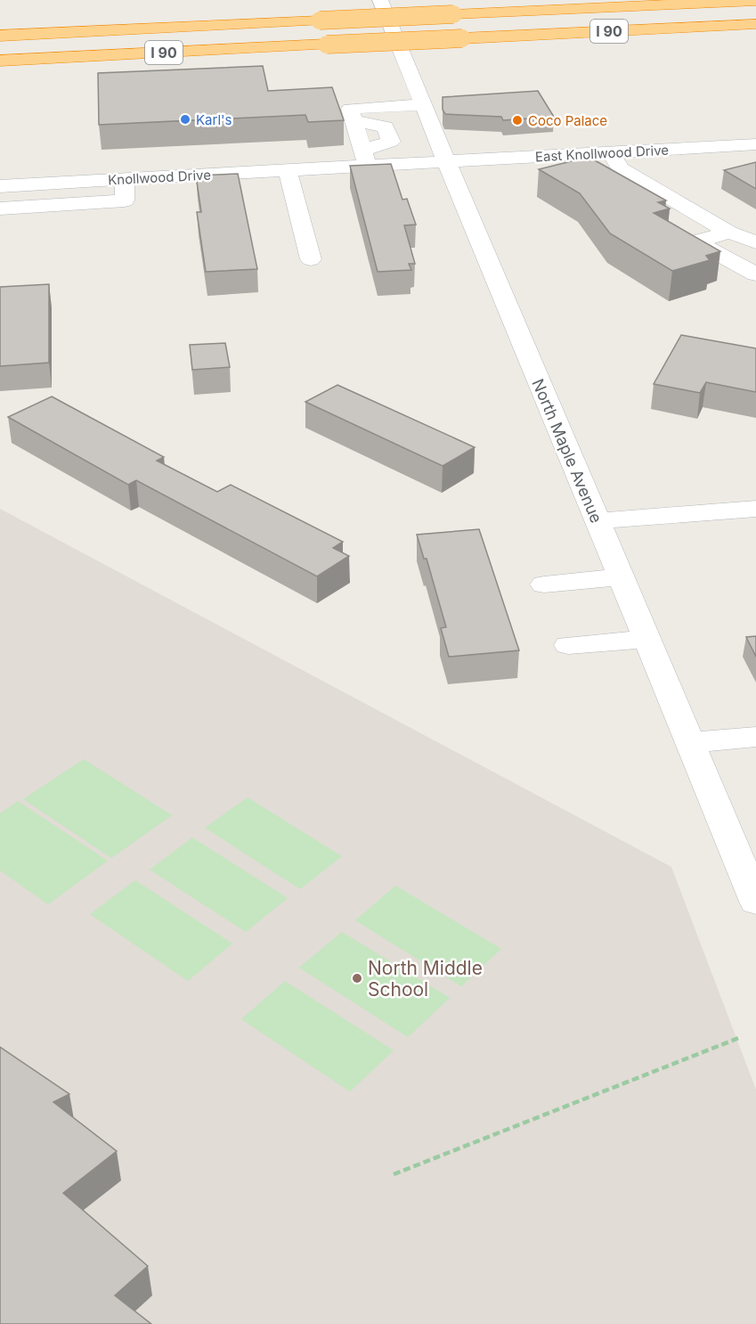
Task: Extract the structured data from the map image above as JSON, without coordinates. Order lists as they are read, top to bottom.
{
  "streets": {
    "highway": ["I 90"],
    "street": ["East Knollwood Drive", "Knollwood Drive", "North Maple Avenue"]
  },
  "crossings": [
    ["East Knollwood Drive", "Knollwood Drive"],
    ["East Knollwood Drive", "North Maple Avenue"],
    ["Knollwood Drive", "North Maple Avenue"]
  ],
  "places": ["Karl's", "Coco Palace", "North Middle School"]
}
